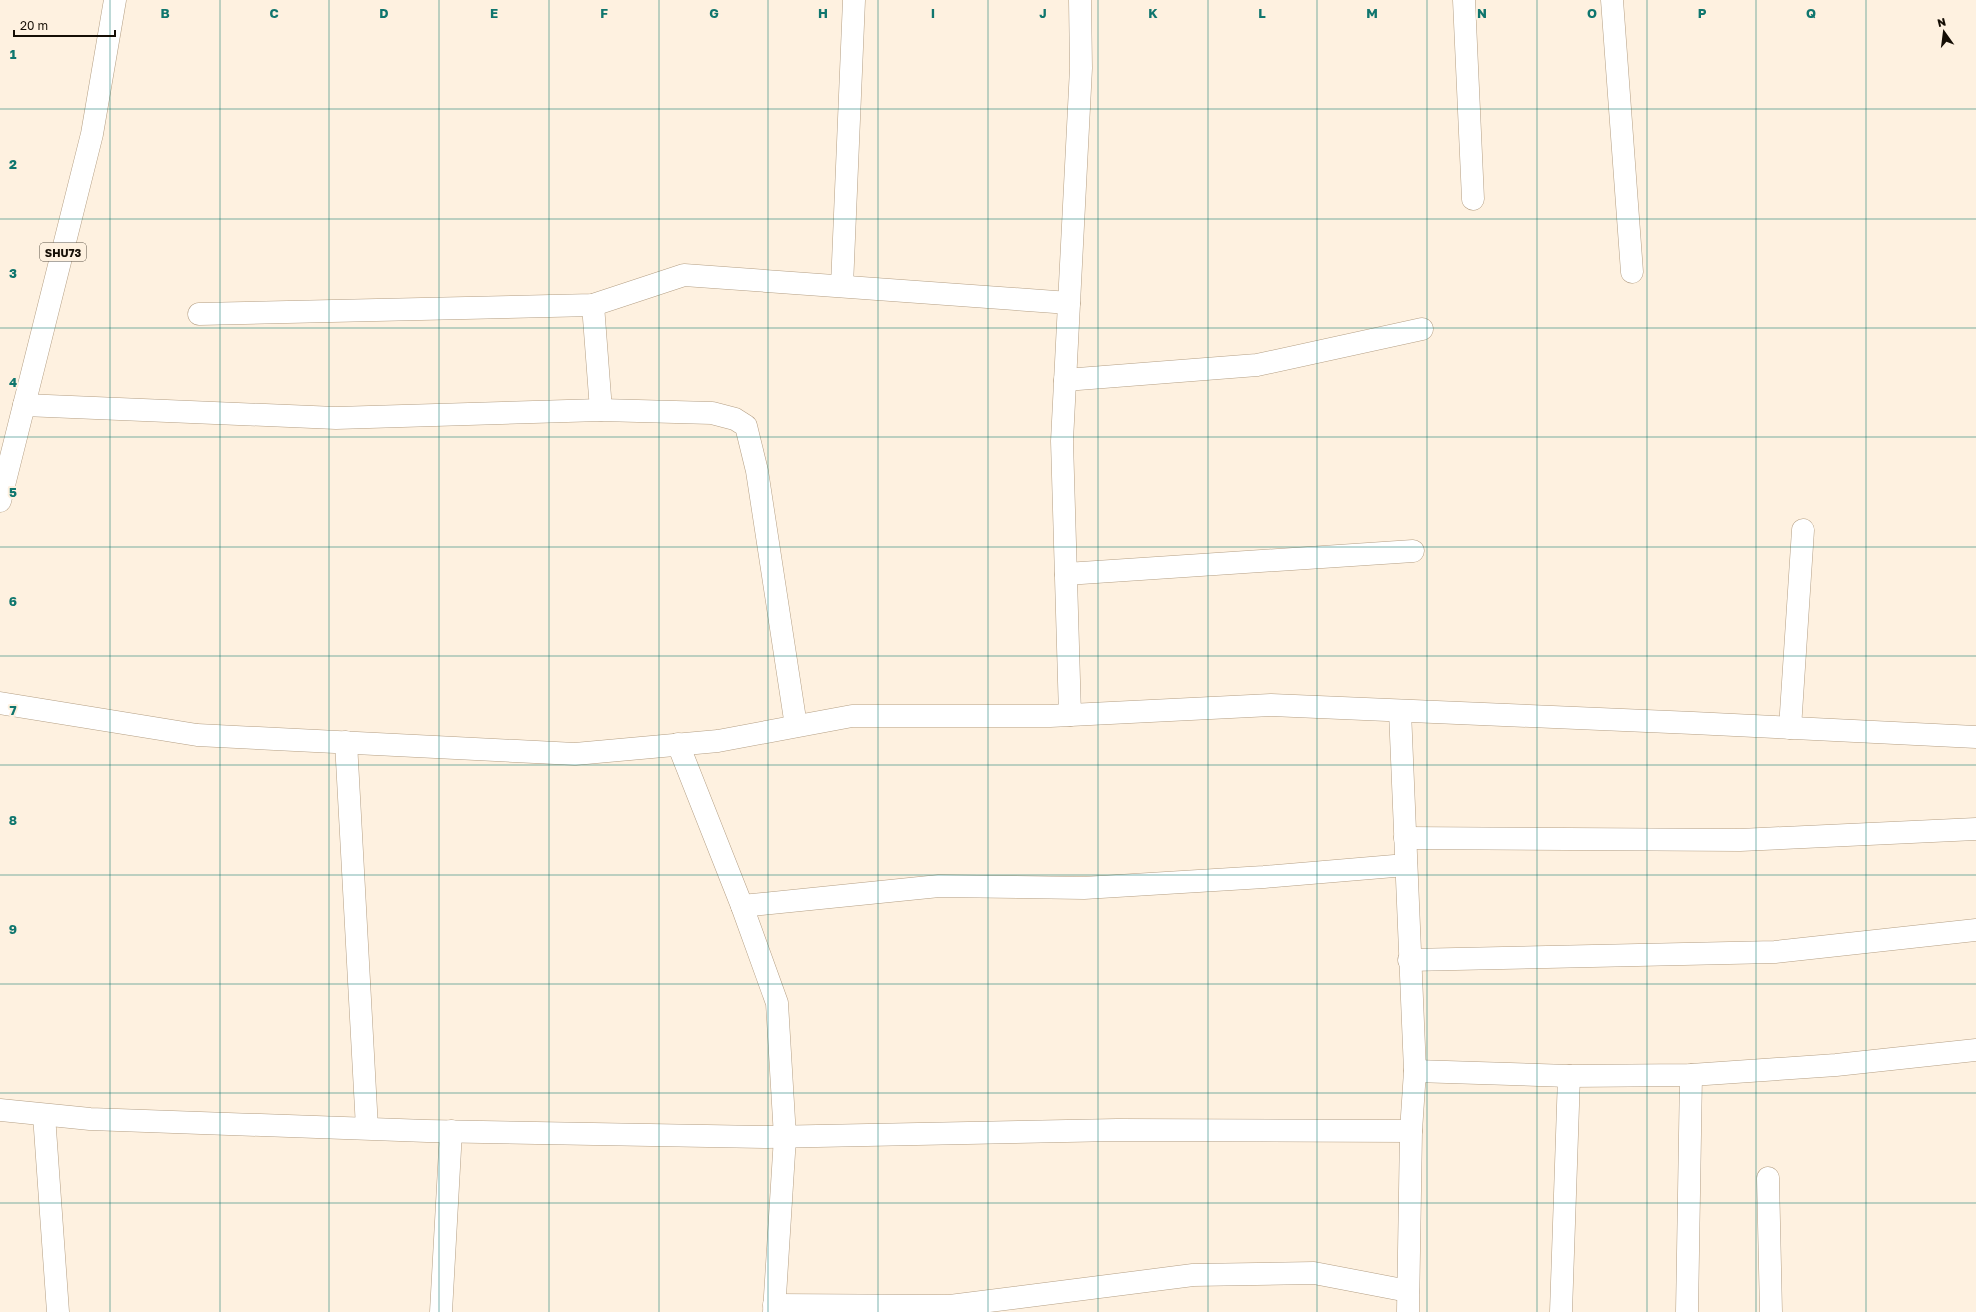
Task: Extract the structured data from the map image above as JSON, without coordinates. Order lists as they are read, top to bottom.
{
  "streets": {
    "street": ["SHU73"]
  },
  "scale_bar": "20 m",
  "north": "top",
  "grid": {
    "columns": [
      "B",
      "C",
      "D",
      "E",
      "F",
      "G",
      "H",
      "I",
      "J",
      "K",
      "L",
      "M",
      "N",
      "O",
      "P",
      "Q"
    ],
    "rows": [
      "1",
      "2",
      "3",
      "4",
      "5",
      "6",
      "7",
      "8",
      "9"
    ]
  }
}
